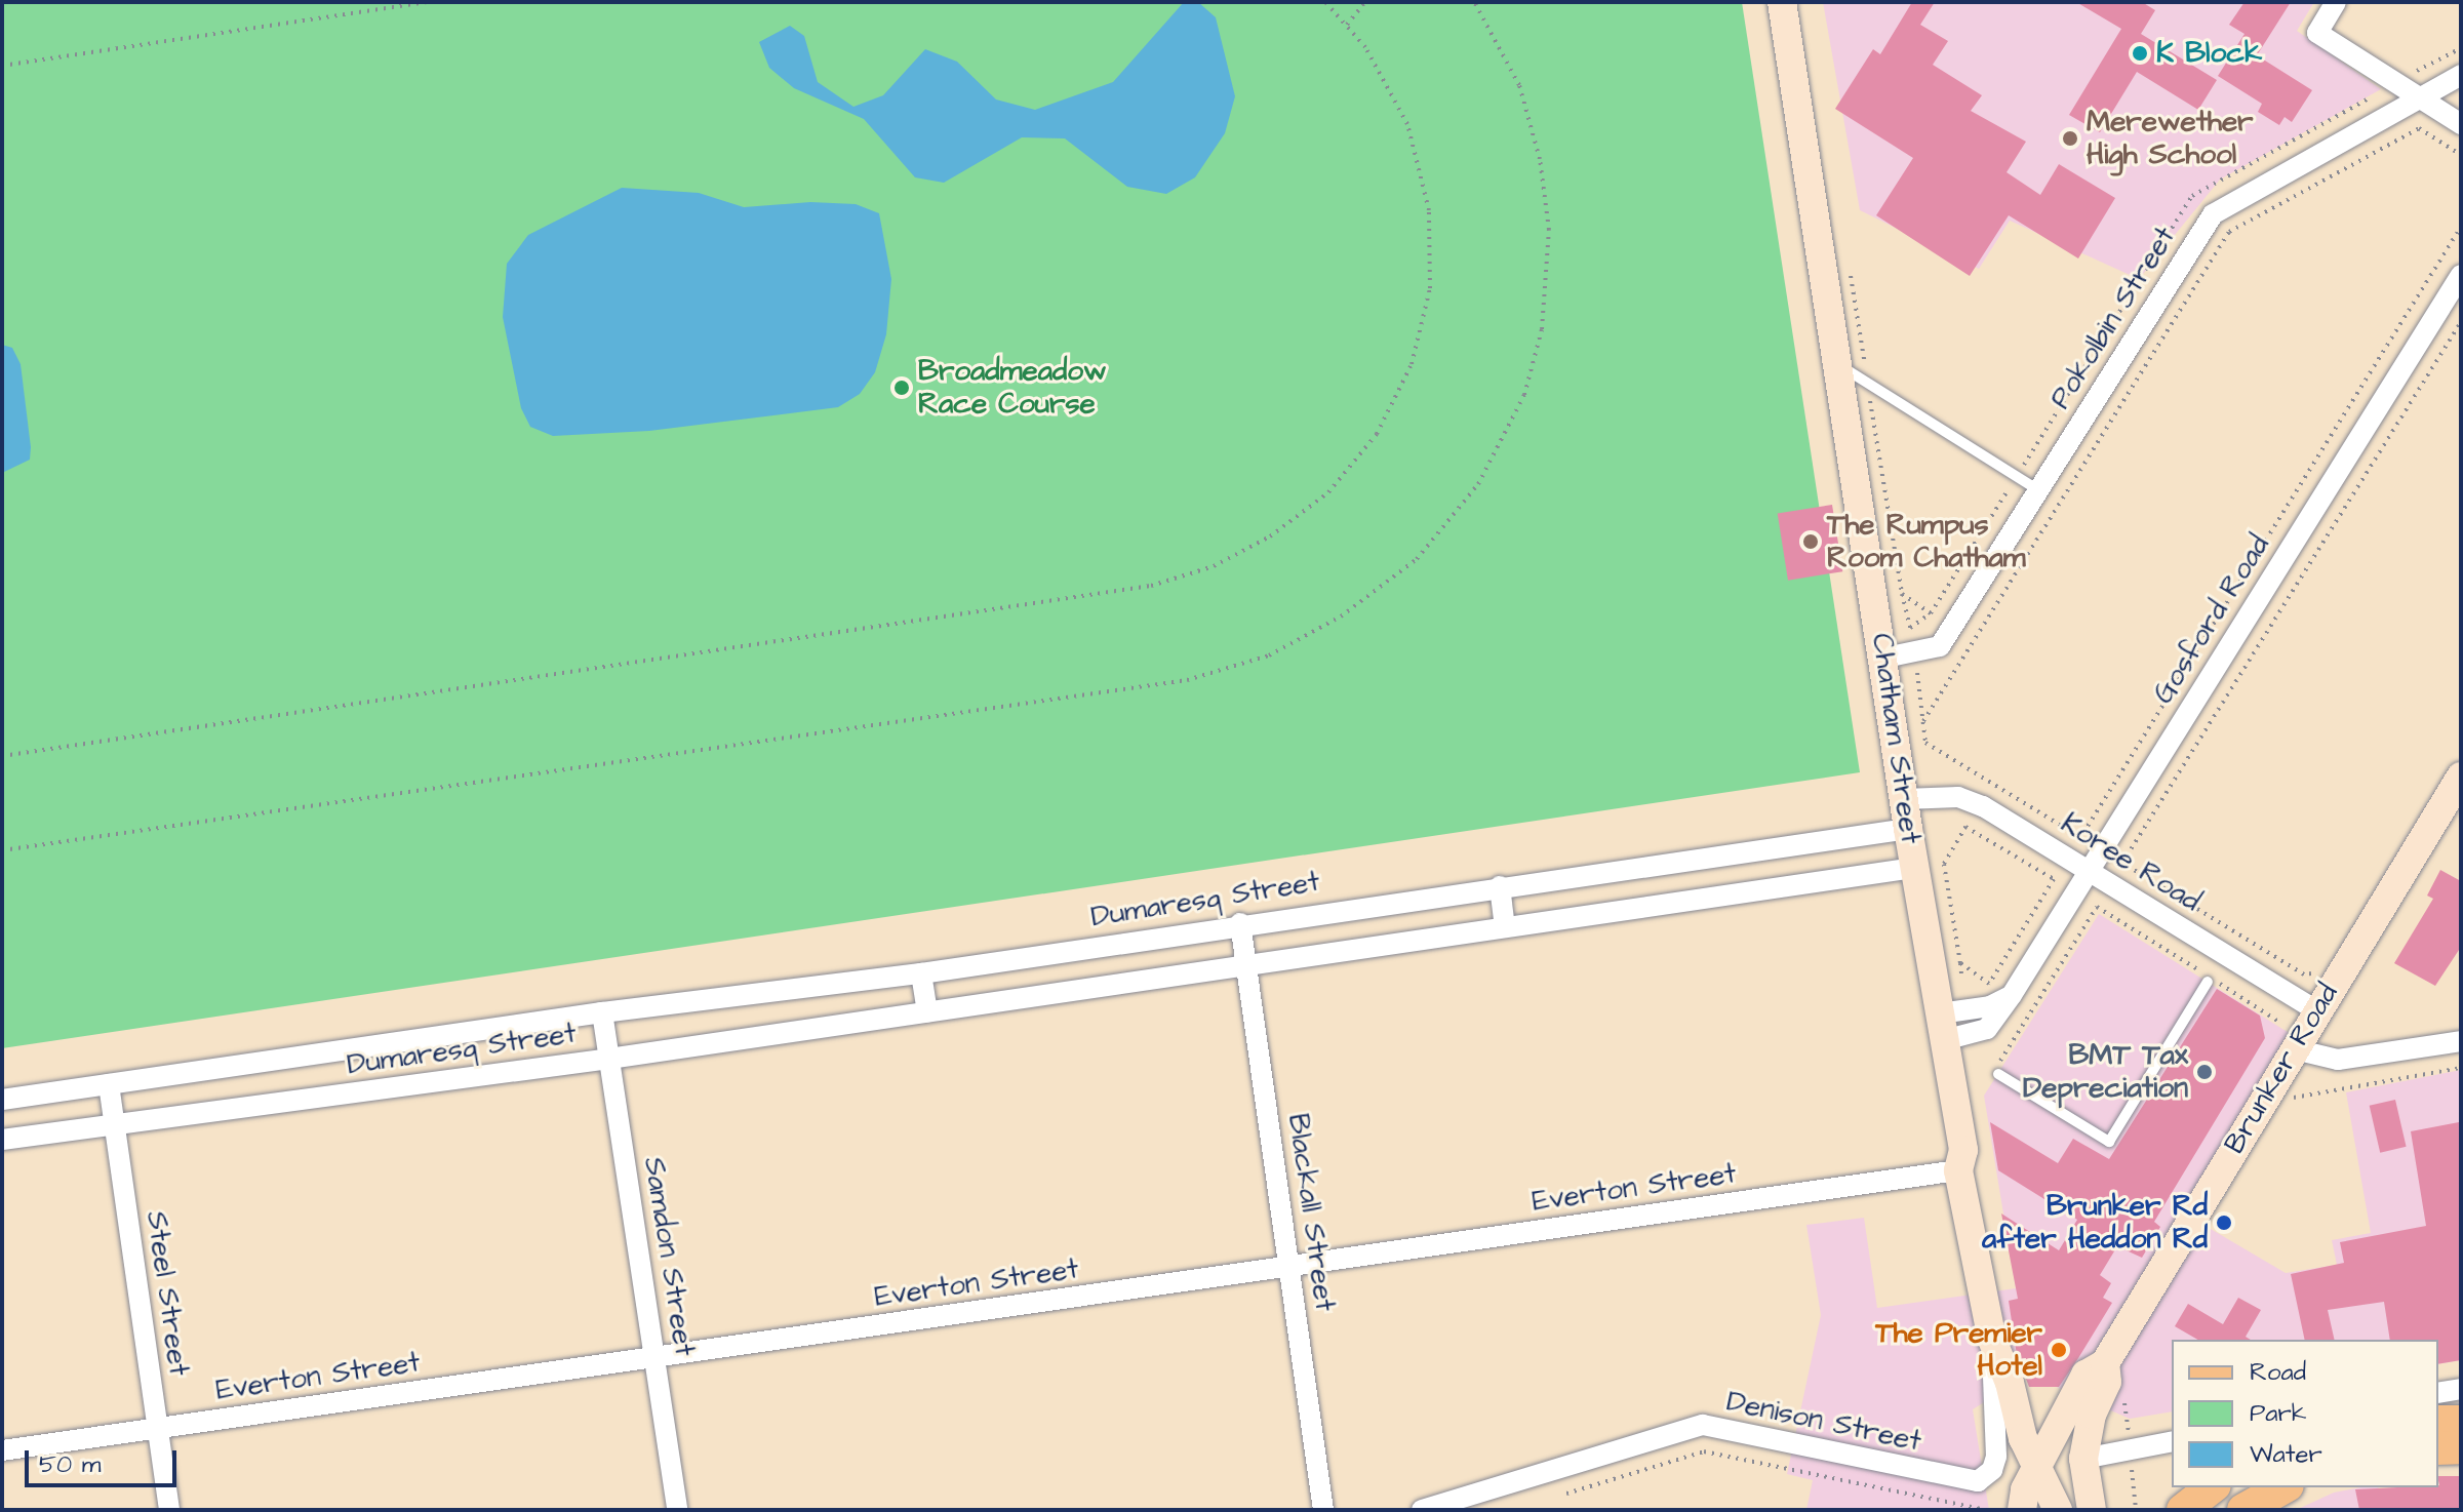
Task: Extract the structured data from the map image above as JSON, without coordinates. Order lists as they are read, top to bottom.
{
  "streets": {
    "street": [
      "Pokolbin Street",
      "Gosford Road",
      "Chatham Street",
      "Koree Road",
      "Dumaresq Street",
      "Brunker Road",
      "Everton Street",
      "Blackall Street",
      "Samdon Street",
      "Steel Street",
      "Denison Street"
    ]
  },
  "crossings": [
    ["Pokolbin Street", "Chatham Street"],
    ["Gosford Road", "Chatham Street"],
    ["Gosford Road", "Koree Road"],
    ["Chatham Street", "Koree Road"],
    ["Chatham Street", "Dumaresq Street"],
    ["Chatham Street", "Brunker Road"],
    ["Chatham Street", "Everton Street"],
    ["Chatham Street", "Denison Street"],
    ["Koree Road", "Brunker Road"],
    ["Dumaresq Street", "Blackall Street"],
    ["Dumaresq Street", "Samdon Street"],
    ["Dumaresq Street", "Steel Street"],
    ["Everton Street", "Blackall Street"],
    ["Everton Street", "Samdon Street"],
    ["Everton Street", "Steel Street"]
  ],
  "places": [
    "K Block",
    "Merewether High School",
    "Broadmeadow Race Course",
    "The Rumpus Room Chatham",
    "BMT Tax Depreciation",
    "Brunker Rd after Heddon Rd",
    "The Premier Hotel"
  ],
  "legend": ["Road", "Park", "Water"],
  "scale_bar": "50 m"
}
